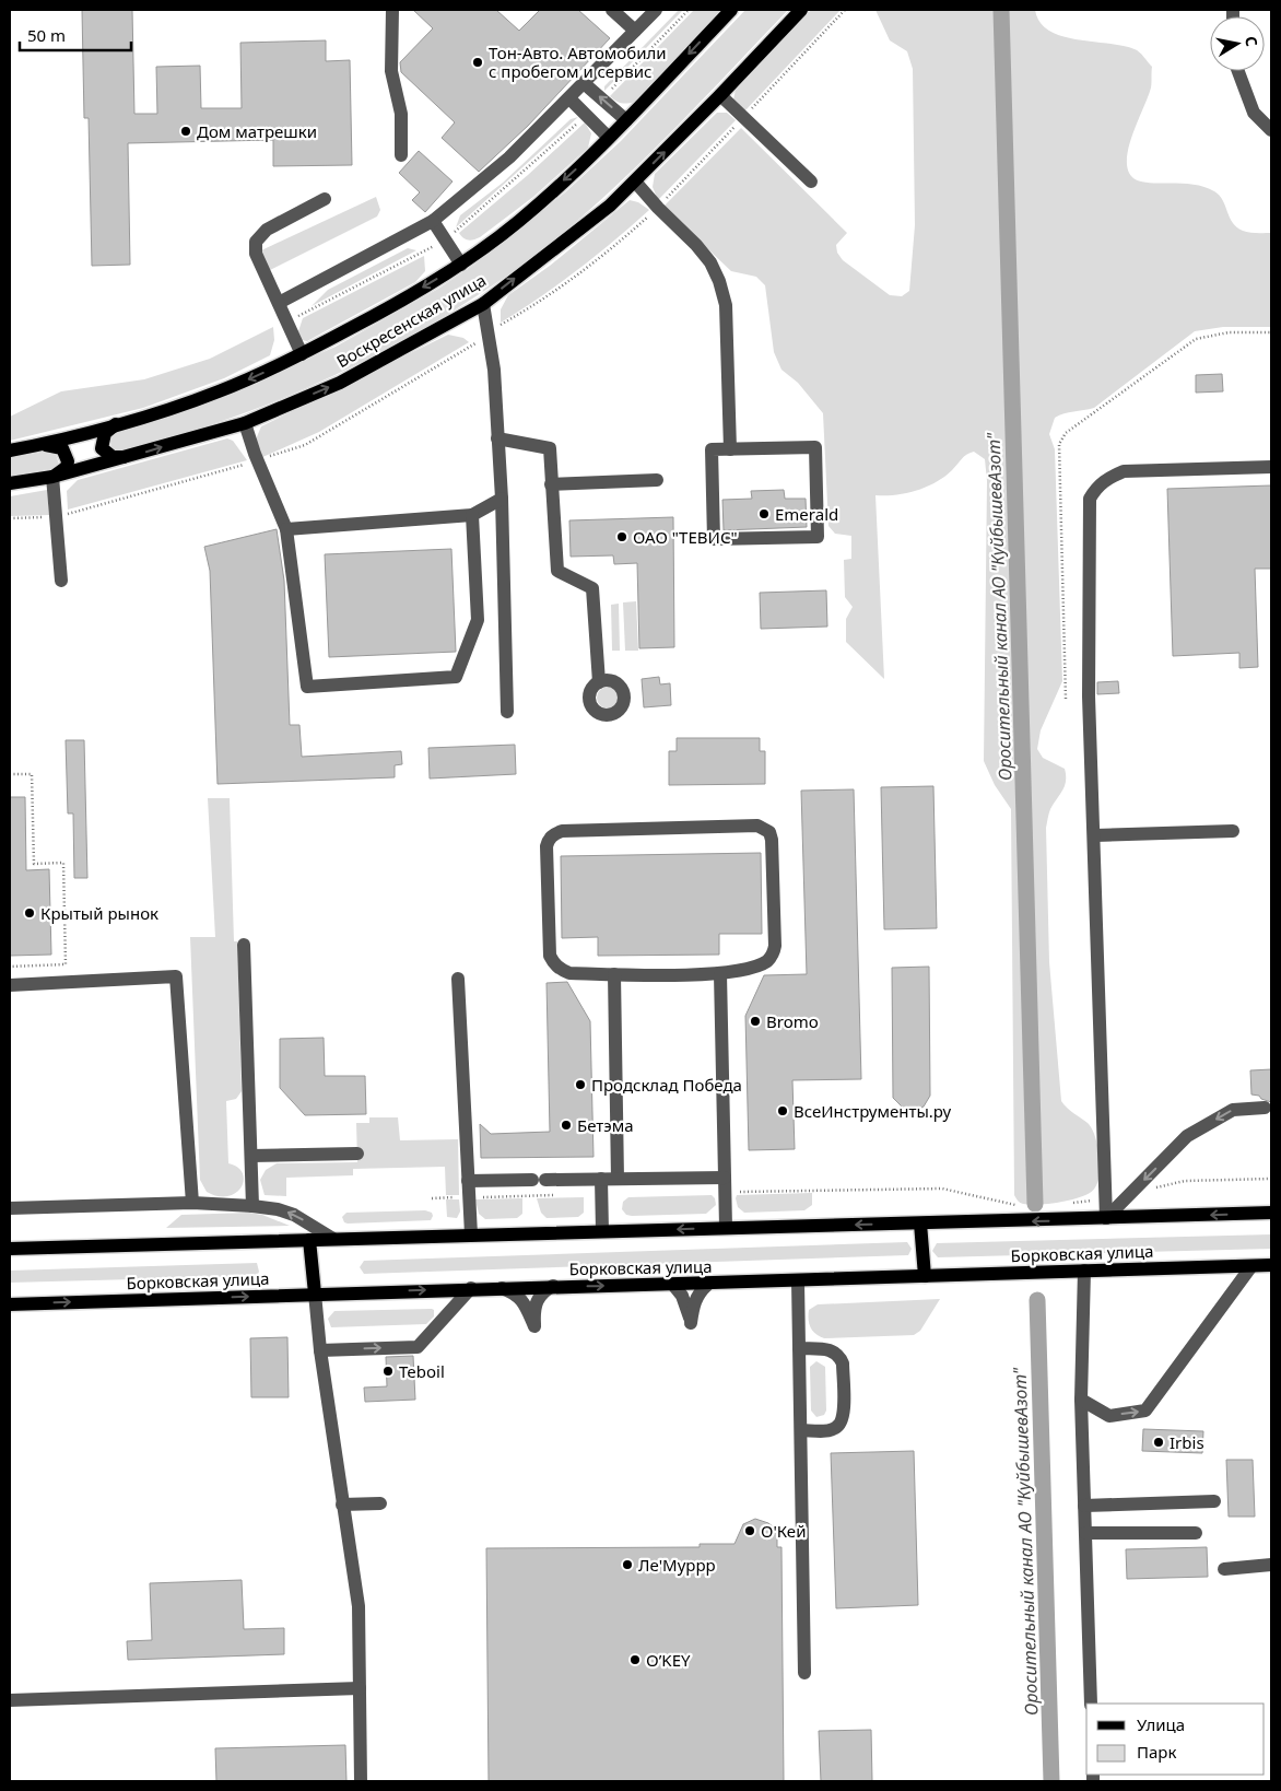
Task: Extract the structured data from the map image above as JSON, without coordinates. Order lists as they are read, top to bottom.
{
  "streets": {
    "main road": ["Воскресенская улица", "Борковская улица"]
  },
  "water": ["Оросительный канал АО \"КуйбышевАзот\""],
  "places": [
    "Тон-Авто. Автомобили с пробегом и сервис",
    "Дом матрешки",
    "Emerald",
    "ОАО \"ТЕВИС\"",
    "Крытый рынок",
    "Bromo",
    "Продсклад Победа",
    "ВсеИнструменты.ру",
    "Бетэма",
    "Teboil",
    "Irbis",
    "О'Кей",
    "Ле'Муррр",
    "O’KEY"
  ],
  "legend": ["Улица", "Парк"],
  "scale_bar": "50 m",
  "north": "right"
}
